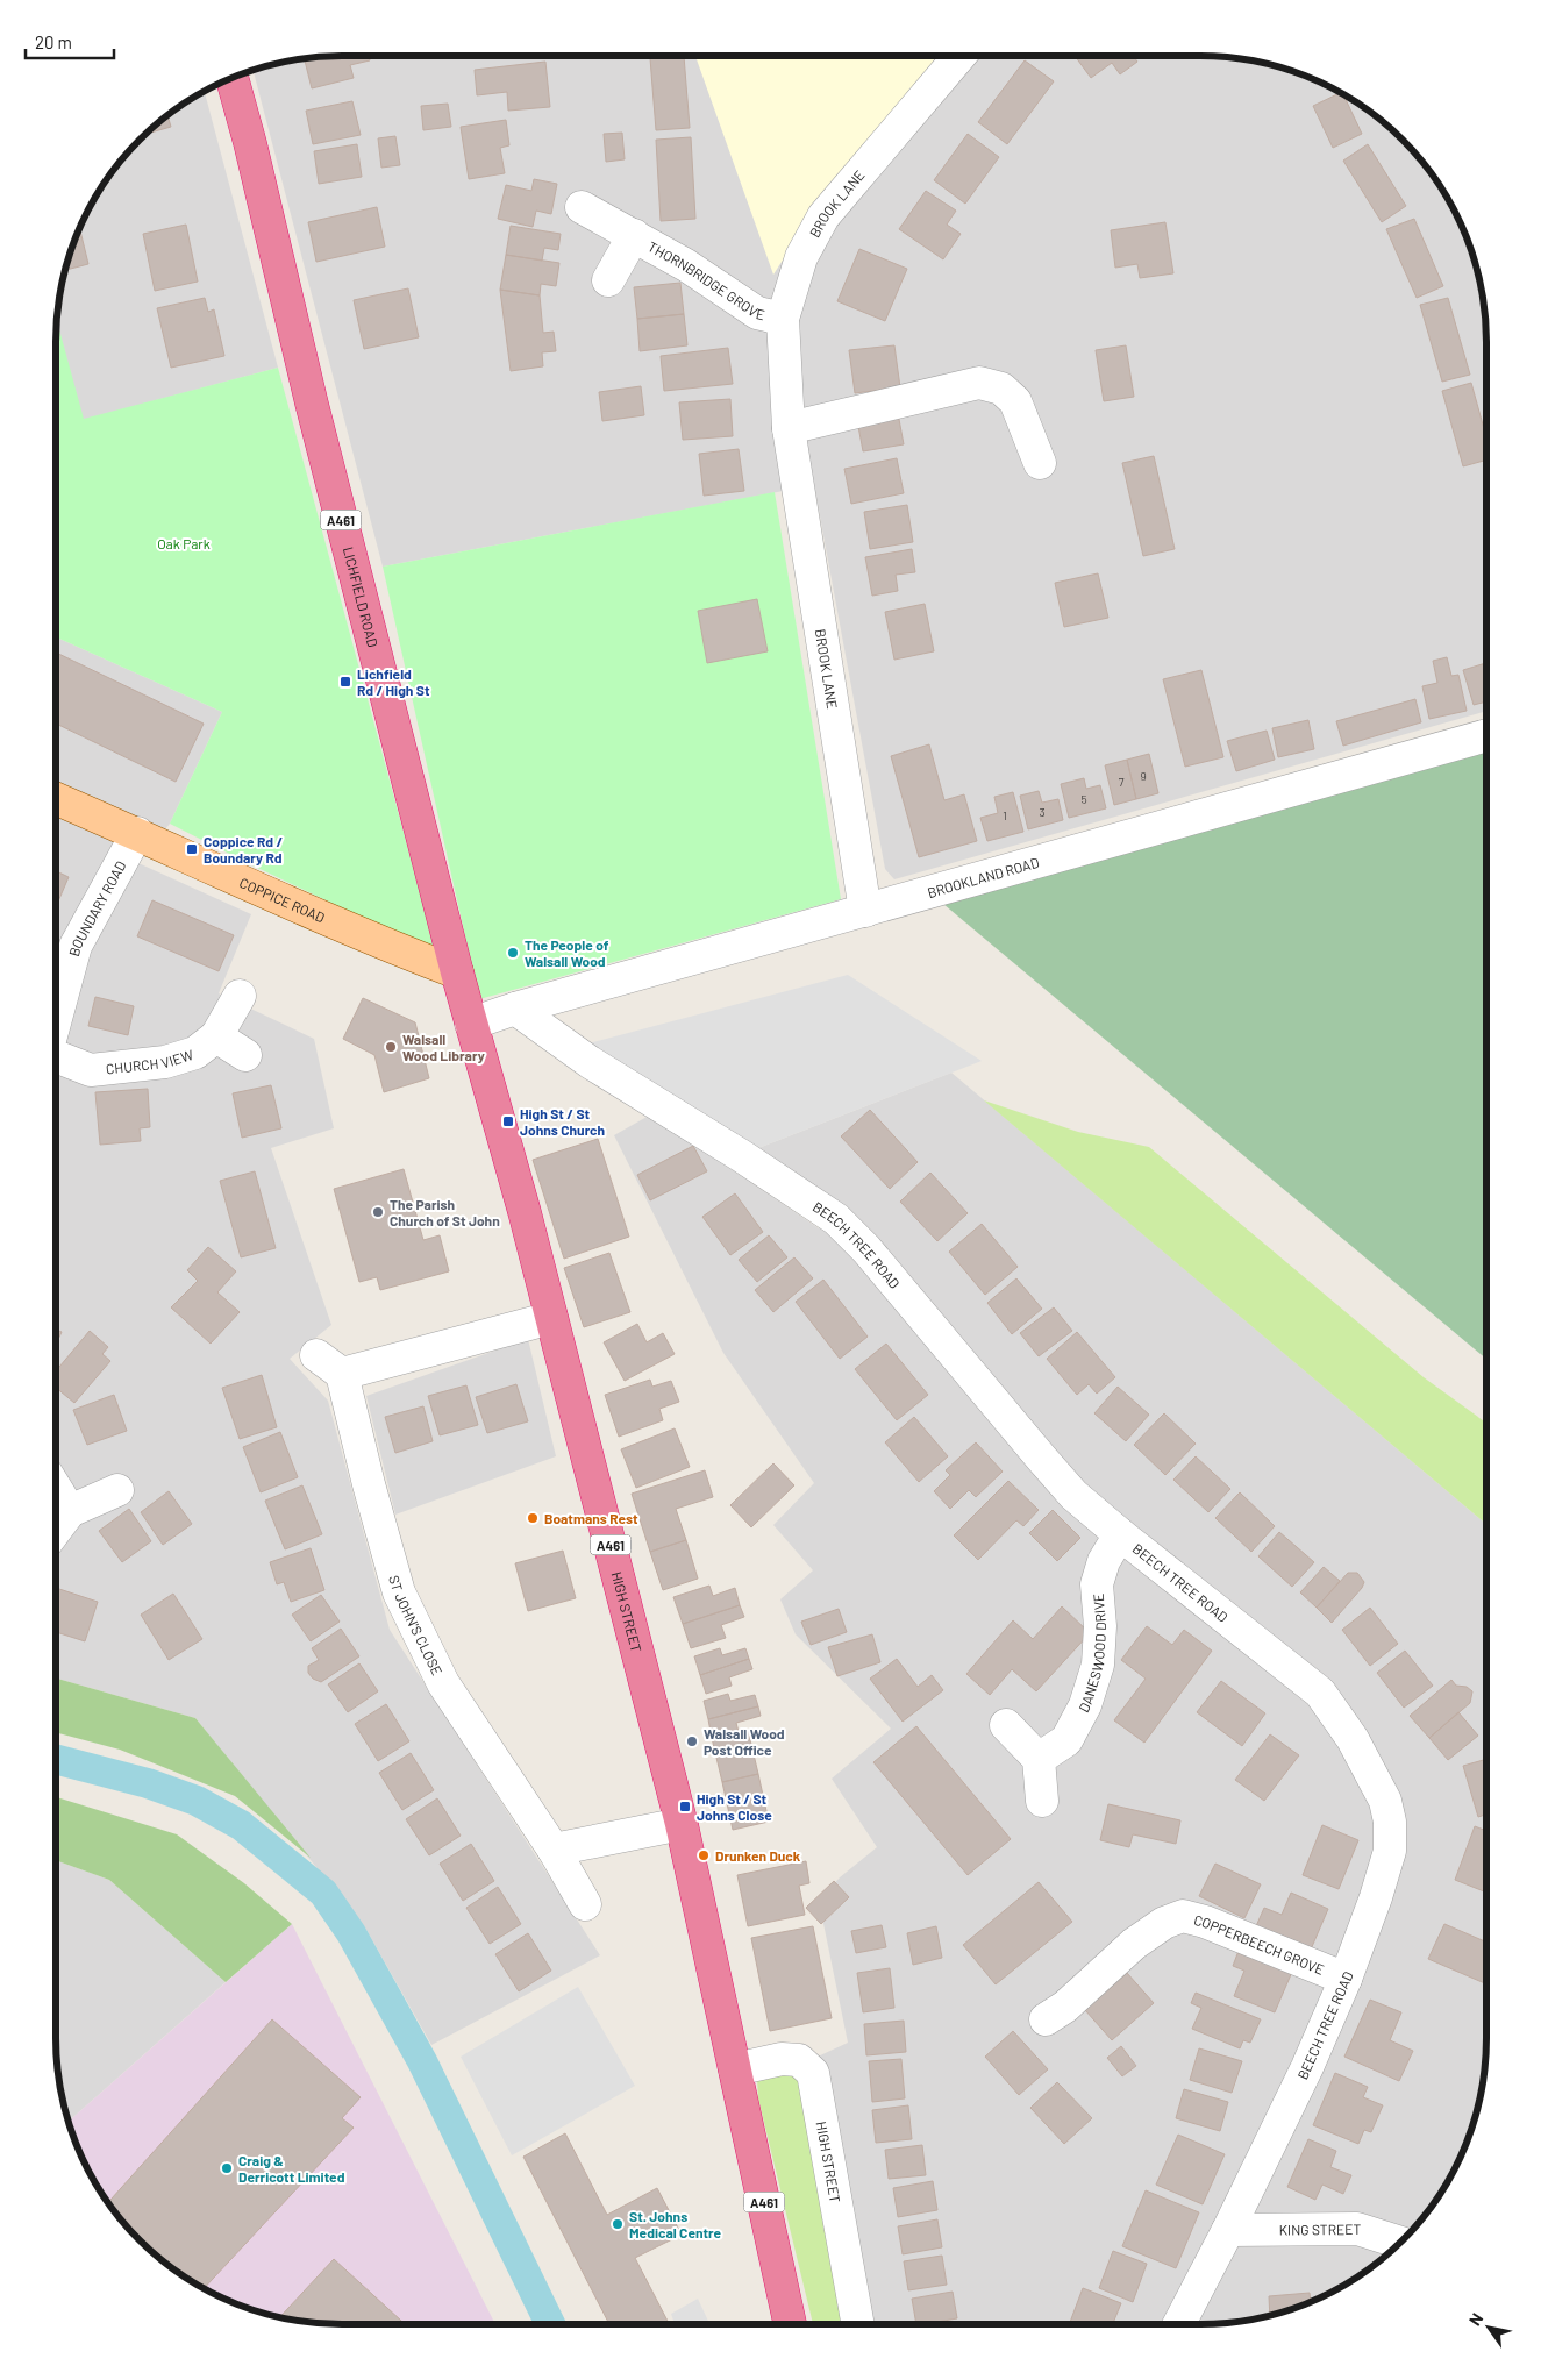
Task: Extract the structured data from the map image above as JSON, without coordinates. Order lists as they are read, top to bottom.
{
  "streets": {
    "highway": ["A461", "LICHFIELD ROAD", "HIGH STREET"],
    "main road": ["COPPICE ROAD"],
    "street": [
      "BROOK LANE",
      "THORNBRIDGE GROVE",
      "BROOKLAND ROAD",
      "BOUNDARY ROAD",
      "CHURCH VIEW",
      "BEECH TREE ROAD",
      "ST JOHN'S CLOSE",
      "DANESWOOD DRIVE",
      "COPPERBEECH GROVE",
      "KING STREET"
    ]
  },
  "crossings": [
    ["BROOK LANE", "THORNBRIDGE GROVE"],
    ["BROOK LANE", "BROOKLAND ROAD"],
    ["LICHFIELD ROAD", "BROOKLAND ROAD"],
    ["LICHFIELD ROAD", "COPPICE ROAD"],
    ["LICHFIELD ROAD", "HIGH STREET"],
    ["BROOKLAND ROAD", "BEECH TREE ROAD"],
    ["BROOKLAND ROAD", "HIGH STREET"],
    ["COPPICE ROAD", "BOUNDARY ROAD"],
    ["BEECH TREE ROAD", "DANESWOOD DRIVE"],
    ["BEECH TREE ROAD", "COPPERBEECH GROVE"],
    ["BEECH TREE ROAD", "KING STREET"]
  ],
  "parks": ["Oak Park"],
  "places": {
    "transit": [
      "Lichfield Rd / High St",
      "Coppice Rd / Boundary Rd",
      "High St / St Johns Church",
      "High St / St Johns Close"
    ],
    "other": [
      "The People of Walsall Wood",
      "Walsall Wood Library",
      "The Parish Church of St John",
      "Boatmans Rest",
      "Walsall Wood Post Office",
      "Drunken Duck",
      "Craig & Derricott Limited",
      "St. Johns Medical Centre"
    ]
  },
  "house_numbers": [
    "9",
    "7",
    "5",
    "3",
    "1"
  ],
  "scale_bar": "20 m",
  "north": "top left"
}
